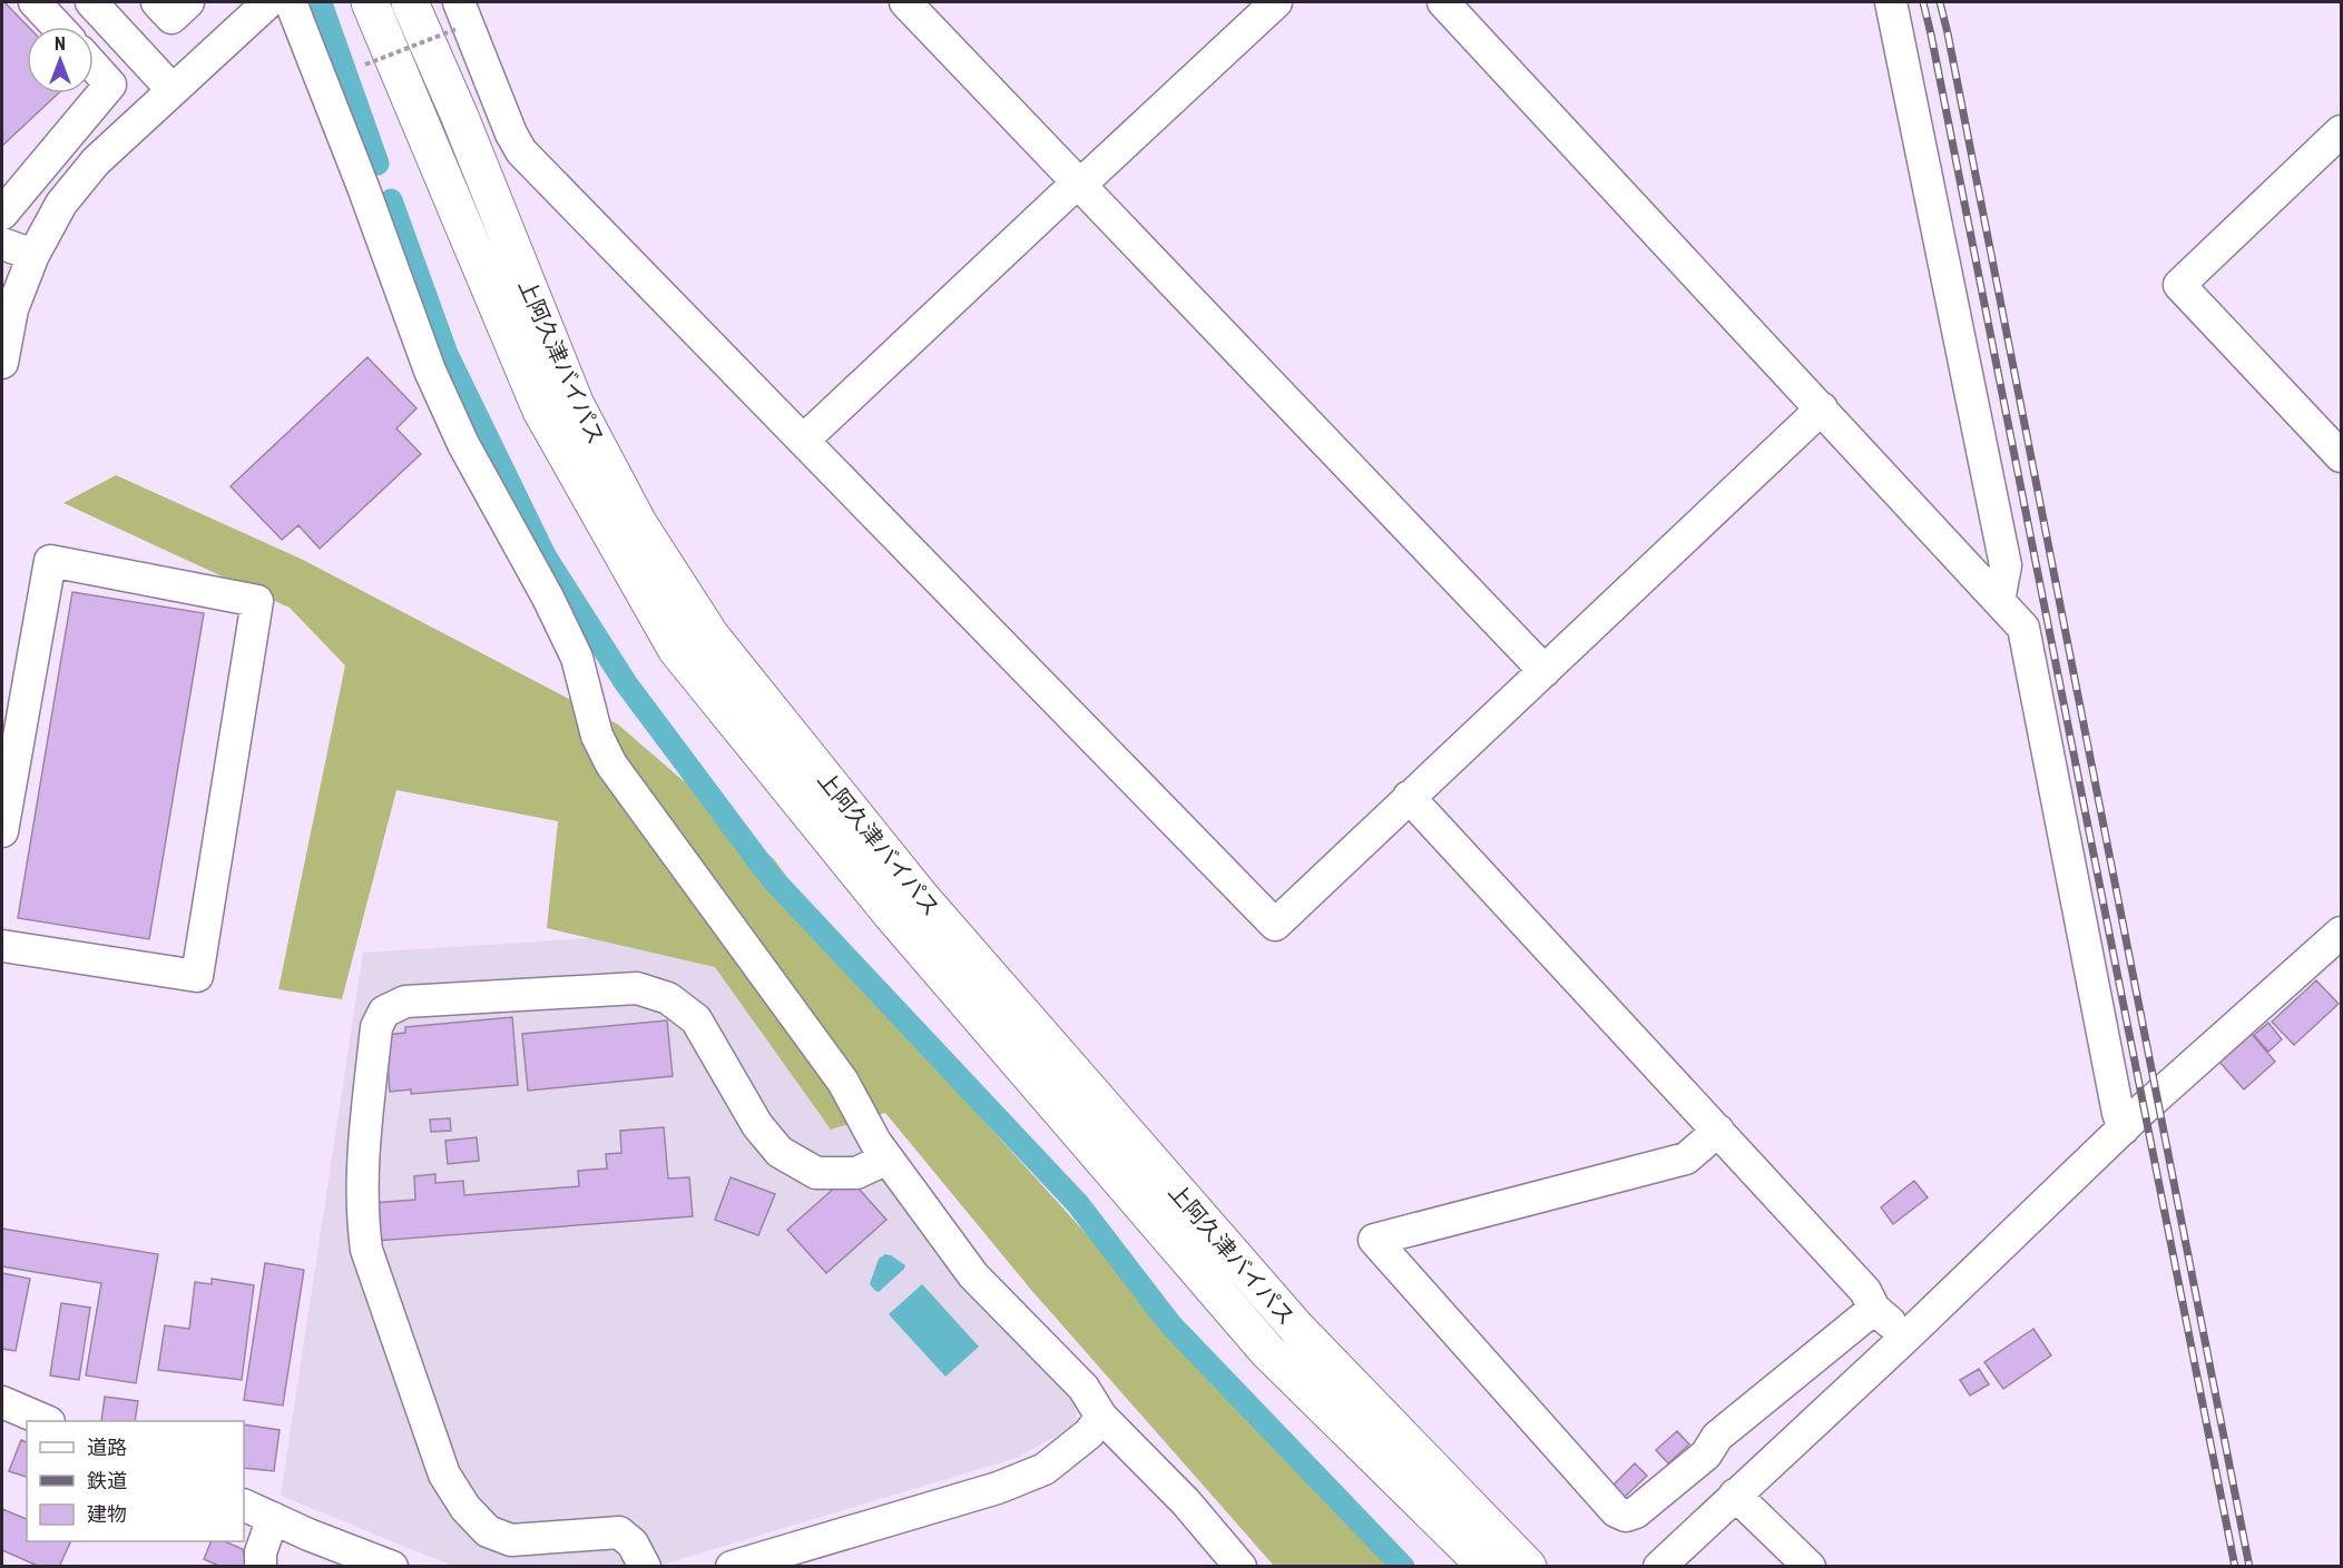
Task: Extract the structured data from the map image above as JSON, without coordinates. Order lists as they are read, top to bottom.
{
  "streets": {
    "highway": ["上阿久津バイパス"]
  },
  "legend": ["道路", "鉄道", "建物"],
  "north": "top"
}
